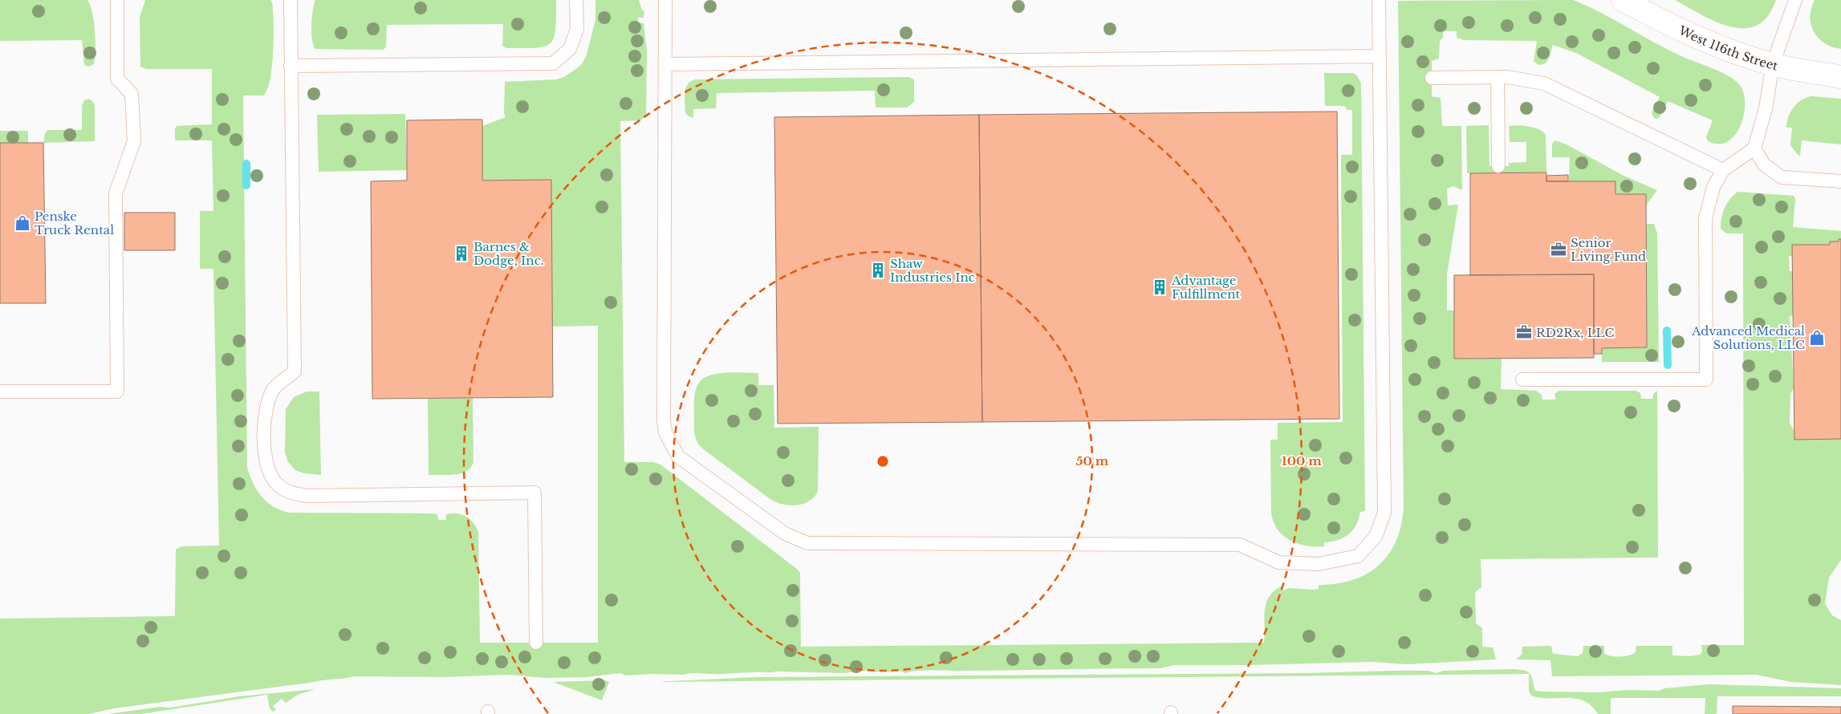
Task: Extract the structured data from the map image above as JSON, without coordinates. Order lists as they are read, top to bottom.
{
  "streets": {
    "street": ["West 116th Street"]
  },
  "places": {
    "shop": ["Penske Truck Rental", "Advanced Medical Solutions, LLC"],
    "office": ["Senior Living Fund", "RD2Rx, LLC"],
    "building": ["Barnes & Dodge, Inc.", "Shaw Industries Inc", "Advantage Fulfillment"]
  },
  "rings": ["50 m", "100 m"]
}
